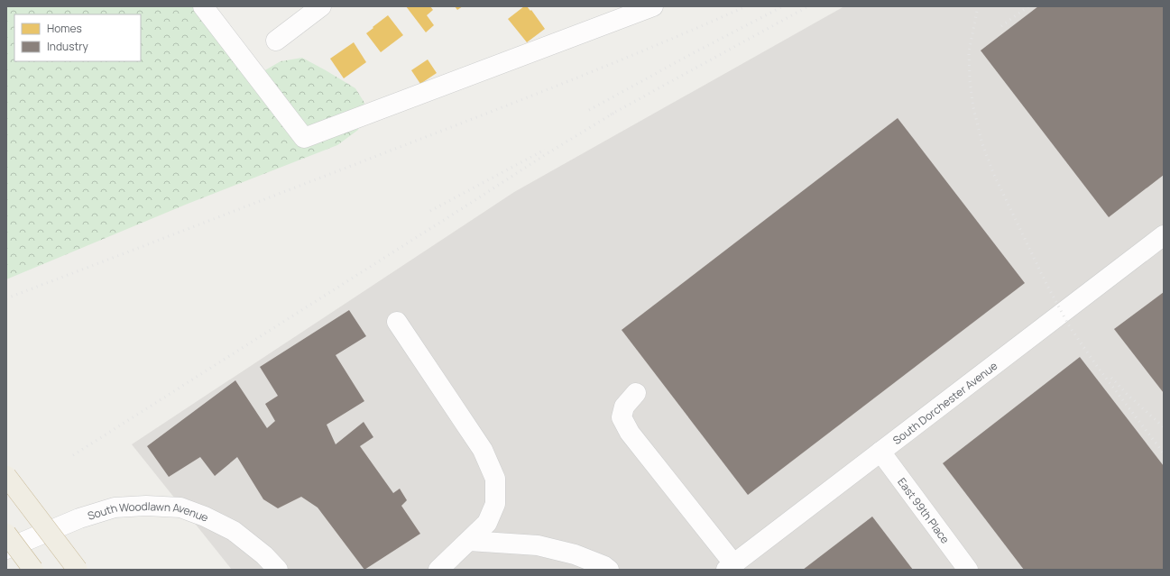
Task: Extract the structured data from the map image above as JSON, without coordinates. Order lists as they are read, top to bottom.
{
  "streets": {
    "street": ["South Dorchester Avenue", "East 99th Place", "South Woodlawn Avenue"]
  },
  "crossings": [
    ["South Dorchester Avenue", "East 99th Place"]
  ],
  "legend": ["Homes", "Industry"]
}
